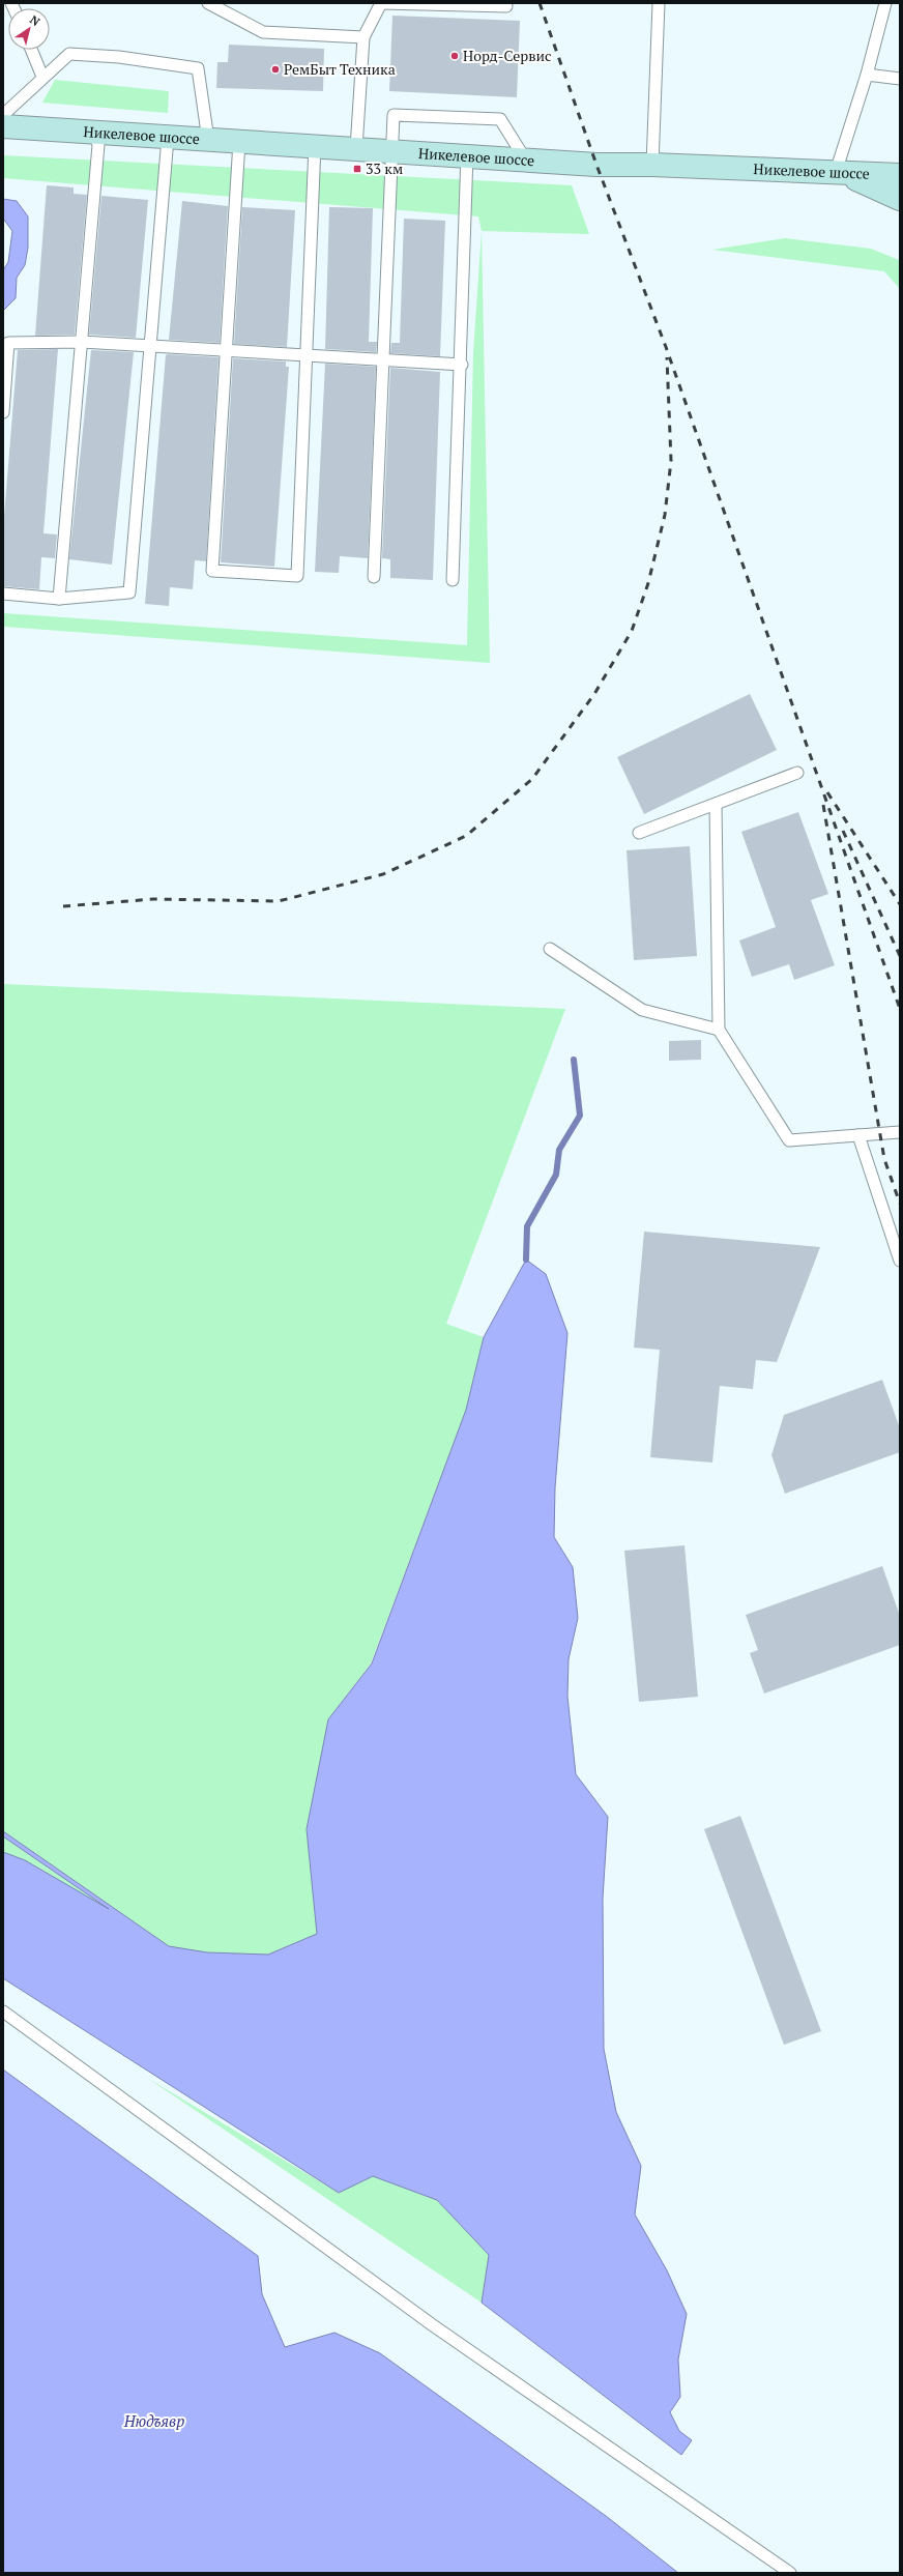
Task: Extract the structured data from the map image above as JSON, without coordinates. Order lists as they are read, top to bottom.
{
  "streets": {
    "main road": ["Никелевое шоссе"]
  },
  "water": ["Нюдъявр"],
  "places": {
    "other": ["Норд-Сервис", "РемБыт Техника"],
    "transit": ["33 км"]
  },
  "north": "top right"
}
